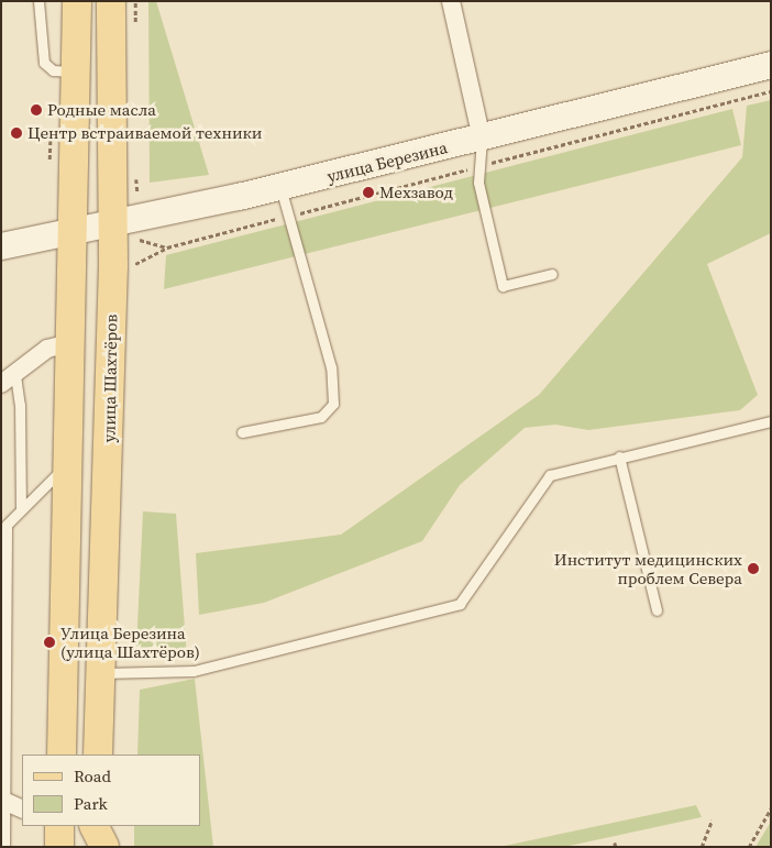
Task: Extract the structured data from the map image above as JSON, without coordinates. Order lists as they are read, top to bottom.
{
  "streets": {
    "main road": ["улица Шахтёров"],
    "street": ["улица Березина"]
  },
  "crossings": [
    ["улица Березина", "улица Шахтёров"]
  ],
  "places": [
    "Родные масла",
    "Центр встраиваемой техники",
    "Мехзавод",
    "Институт медицинских проблем Севера",
    "Улица Березина (улица Шахтёров)"
  ],
  "legend": ["Road", "Park"]
}
